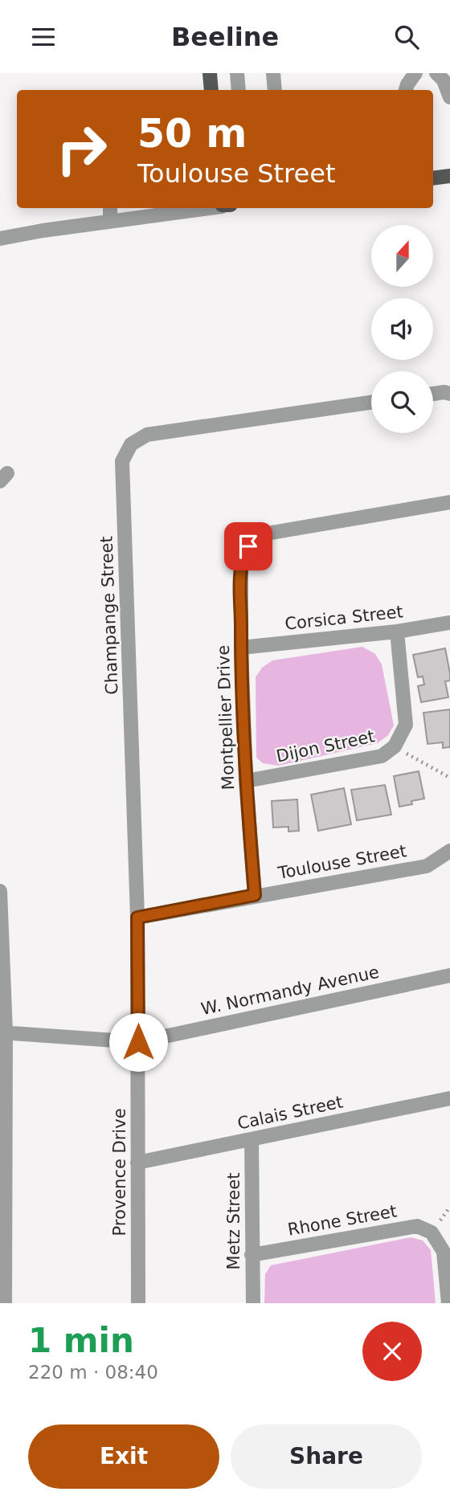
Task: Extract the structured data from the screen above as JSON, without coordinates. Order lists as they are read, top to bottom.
{
  "streets": {
    "street": [
      "Champange Street",
      "Corsica Street",
      "Montpellier Drive",
      "Dijon Street",
      "Toulouse Street",
      "W. Normandy Avenue",
      "Calais Street",
      "Provence Drive",
      "Rhone Street",
      "Metz Street"
    ]
  },
  "crossings": [
    ["Champange Street", "Toulouse Street"],
    ["Champange Street", "W. Normandy Avenue"],
    ["Champange Street", "Provence Drive"],
    ["Corsica Street", "Montpellier Drive"],
    ["Corsica Street", "Dijon Street"],
    ["Montpellier Drive", "Dijon Street"],
    ["Montpellier Drive", "Toulouse Street"],
    ["W. Normandy Avenue", "Provence Drive"],
    ["Calais Street", "Provence Drive"],
    ["Calais Street", "Metz Street"],
    ["Rhone Street", "Metz Street"]
  ],
  "north": "top",
  "page": {
    "header": "Beeline",
    "turn": ["50 m", "Toulouse Street"],
    "heading": ["1 min", "220 m · 08:40"],
    "buttons": ["Exit", "Share"]
  }
}
